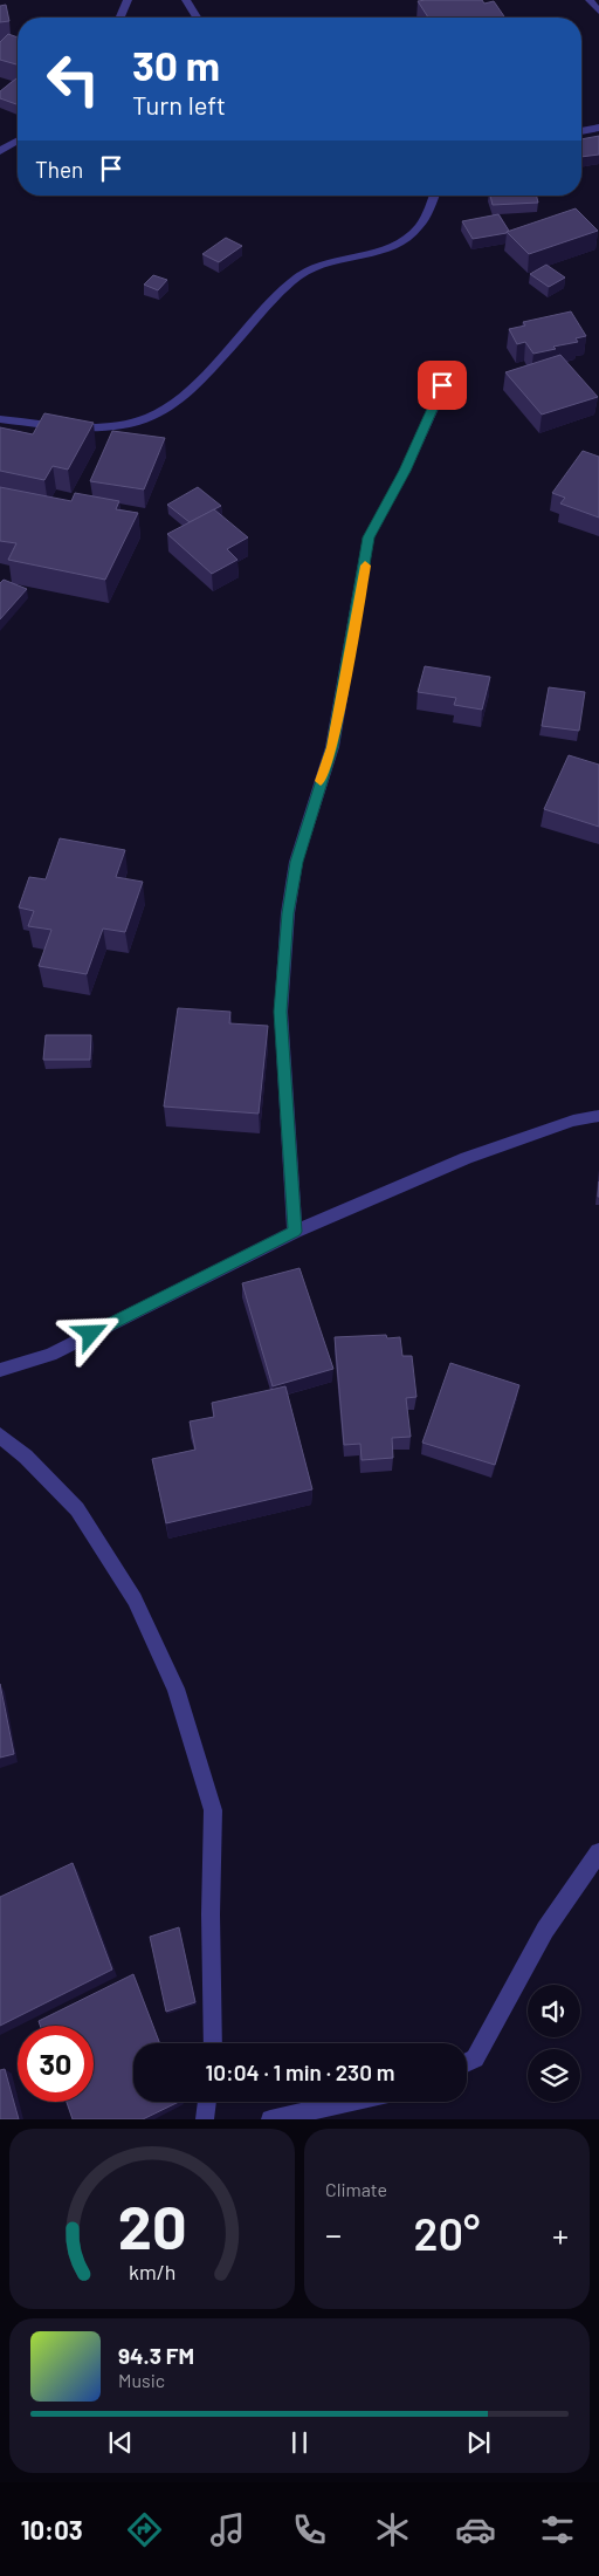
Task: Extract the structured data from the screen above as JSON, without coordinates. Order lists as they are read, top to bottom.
{
  "page": {
    "turn": ["30 m", "Turn left"],
    "then": "Then",
    "limit": "30",
    "trip": "10:04 · 1 min · 230 m",
    "tile": "Climate",
    "heat": ["−", "20°", "+"],
    "song": ["94.3 FM", "Music"],
    "tabs": "10:03",
    "gauge": ["20", "km/h"]
  }
}
